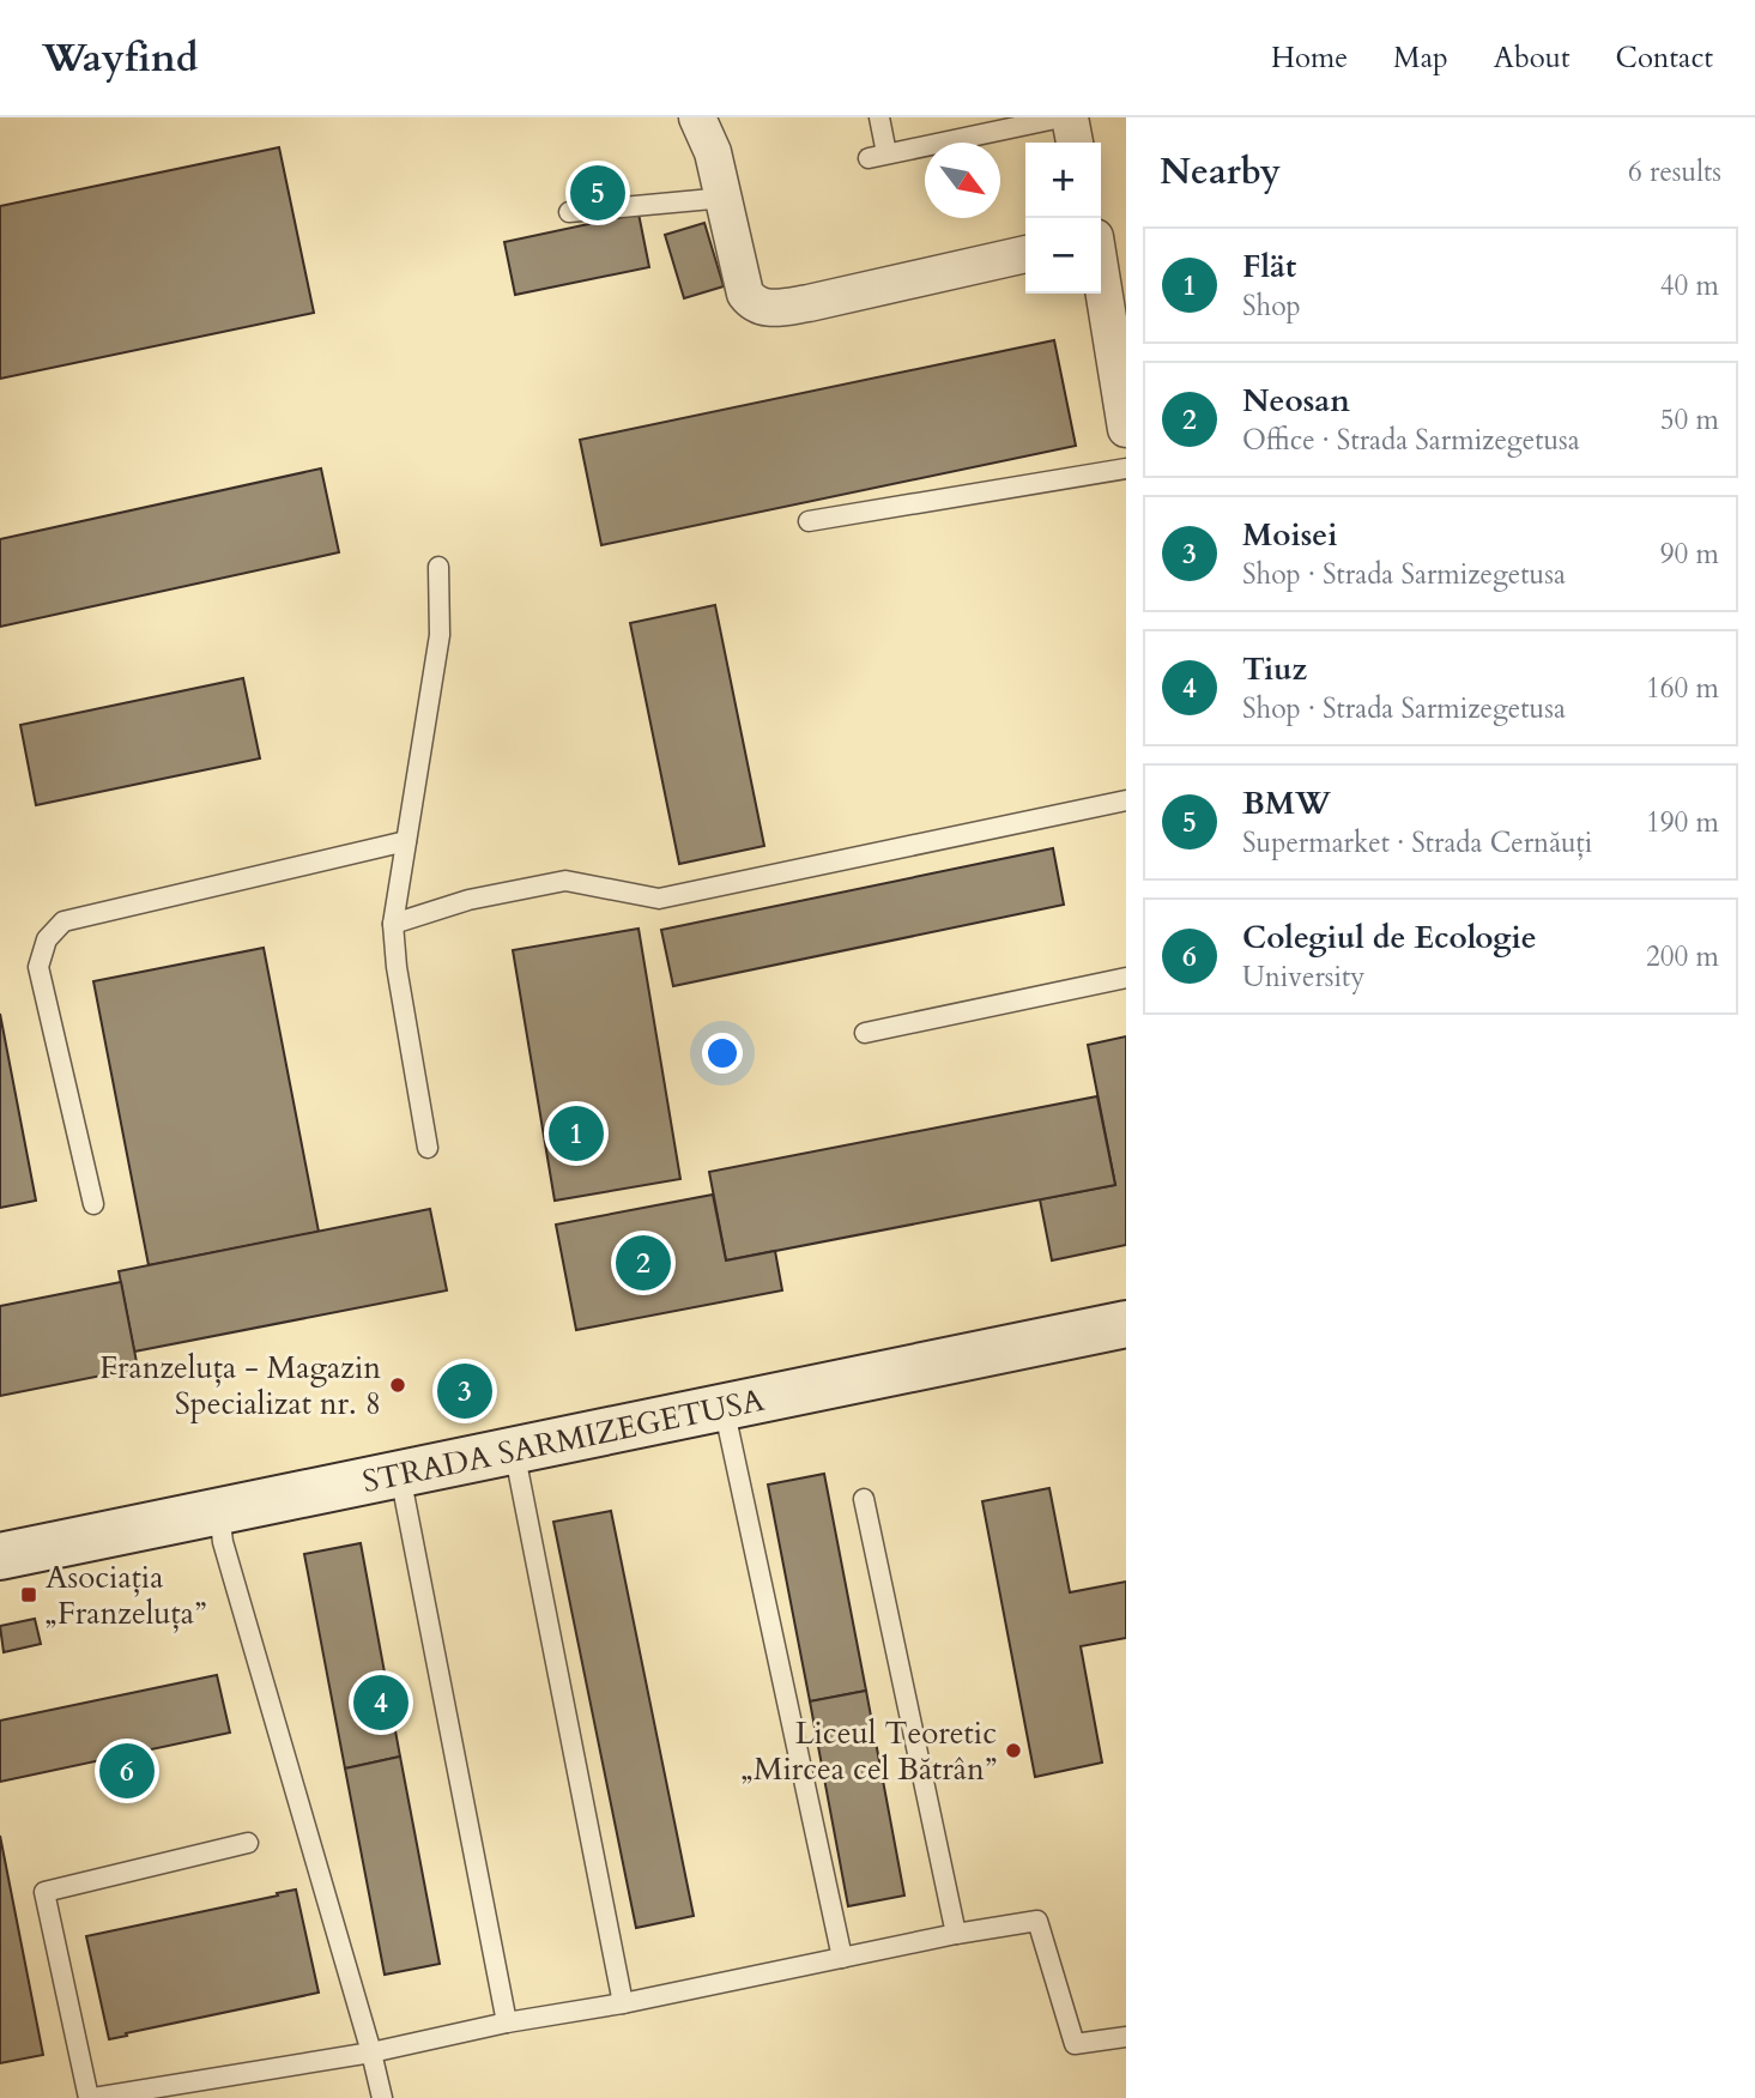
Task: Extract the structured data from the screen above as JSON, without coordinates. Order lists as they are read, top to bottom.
{
  "streets": {
    "main road": ["STRADA SARMIZEGETUSA"]
  },
  "places": {
    "other": ["Franzeluța - Magazin Specializat nr. 8", "Liceul Teoretic „Mircea cel Bătrân”"],
    "transit": ["Asociația „Franzeluța”"]
  },
  "north": "bottom right",
  "page": {
    "header": "Wayfind",
    "nav": [
      "Home",
      "Map",
      "About",
      "Contact"
    ],
    "heading": ["Nearby", "6 results"],
    "map_buttons": ["+", "−"],
    "pins": [
      "5",
      "1",
      "2",
      "3",
      "4",
      "6"
    ],
    "list": [
      {
        "mark": "1",
        "name": "Flät",
        "note": "Shop",
        "value": "40 m"
      },
      {
        "mark": "2",
        "name": "Neosan",
        "note": "Office · Strada Sarmizegetusa",
        "value": "50 m"
      },
      {
        "mark": "3",
        "name": "Moisei",
        "note": "Shop · Strada Sarmizegetusa",
        "value": "90 m"
      },
      {
        "mark": "4",
        "name": "Tiuz",
        "note": "Shop · Strada Sarmizegetusa",
        "value": "160 m"
      },
      {
        "mark": "5",
        "name": "BMW",
        "note": "Supermarket · Strada Cernăuți",
        "value": "190 m"
      },
      {
        "mark": "6",
        "name": "Colegiul de Ecologie",
        "note": "University",
        "value": "200 m"
      }
    ]
  }
}
